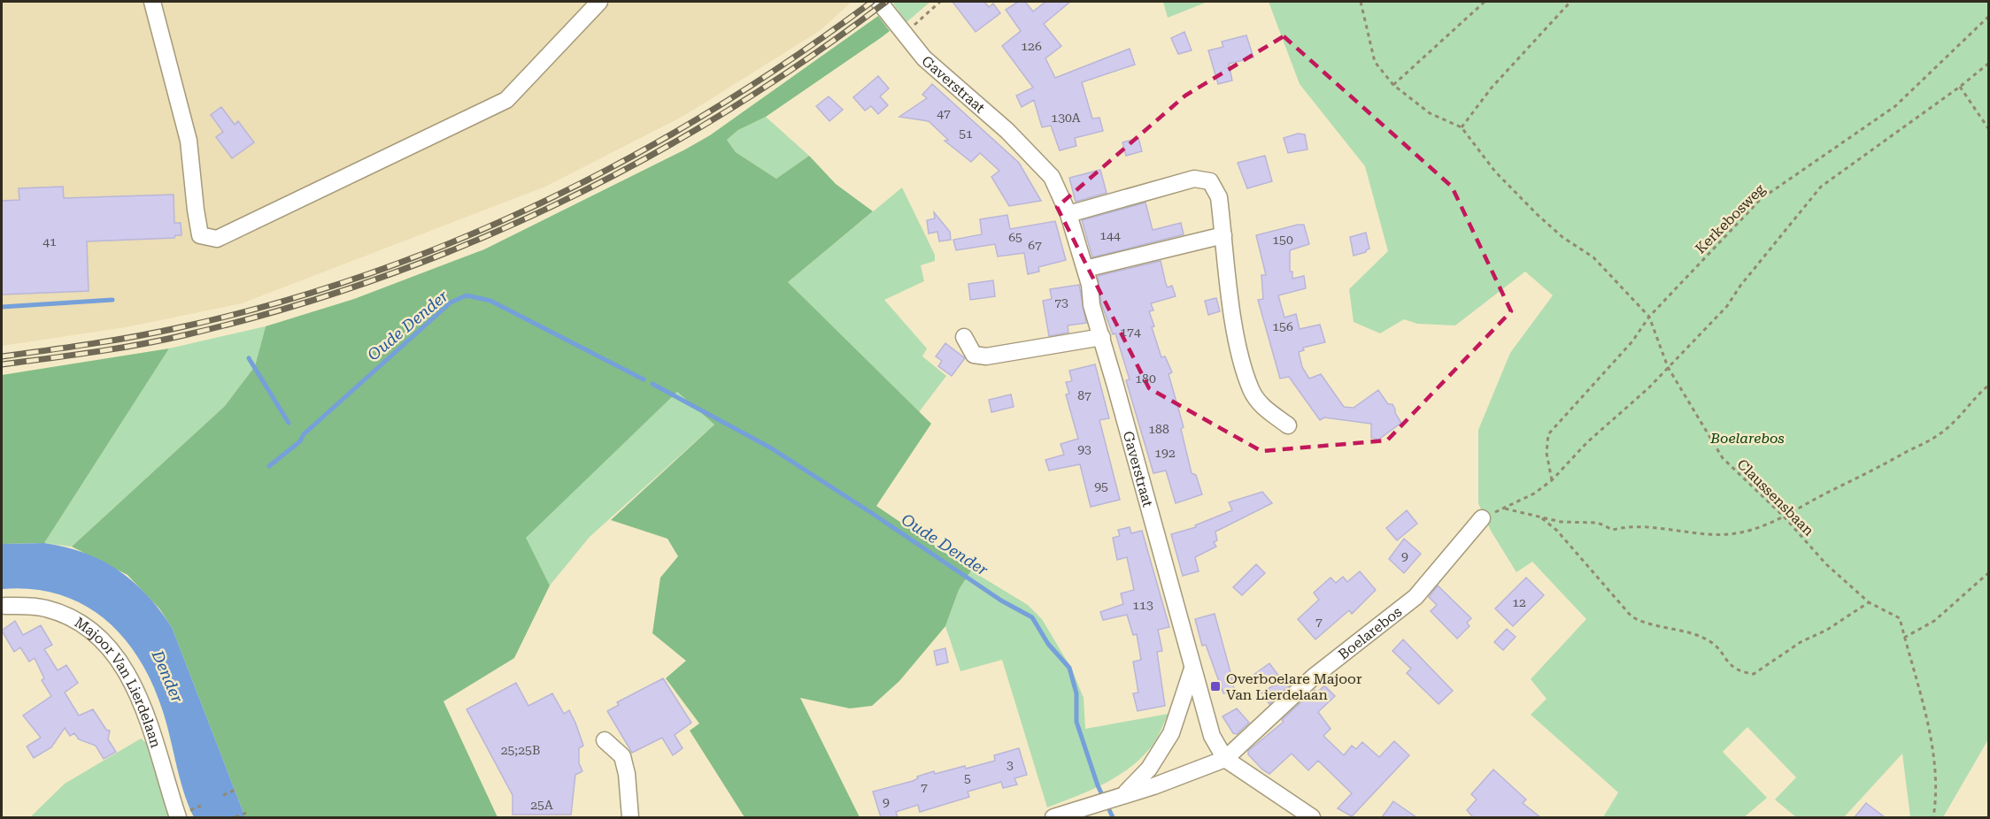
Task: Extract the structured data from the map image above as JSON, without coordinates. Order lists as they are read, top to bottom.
{
  "streets": {
    "street": ["Gaverstraat", "Boelarebos", "Majoor Van Lierdelaan"],
    "path": ["Kerkebosweg", "Claussensbaan"]
  },
  "crossings": [
    ["Gaverstraat", "Boelarebos"],
    ["Kerkebosweg", "Claussensbaan"]
  ],
  "water": ["Oude Dender", "Dender"],
  "parks": ["Boelarebos"],
  "places": {
    "transit": ["Overboelare Majoor Van Lierdelaan"]
  },
  "house_numbers": [
    "126",
    "47",
    "130A",
    "51",
    "144",
    "65",
    "150",
    "41",
    "67",
    "73",
    "156",
    "174",
    "180",
    "87",
    "188",
    "93",
    "192",
    "95",
    "9",
    "12",
    "113",
    "7",
    "25;25B",
    "3",
    "5",
    "7",
    "9",
    "25A"
  ]
}
